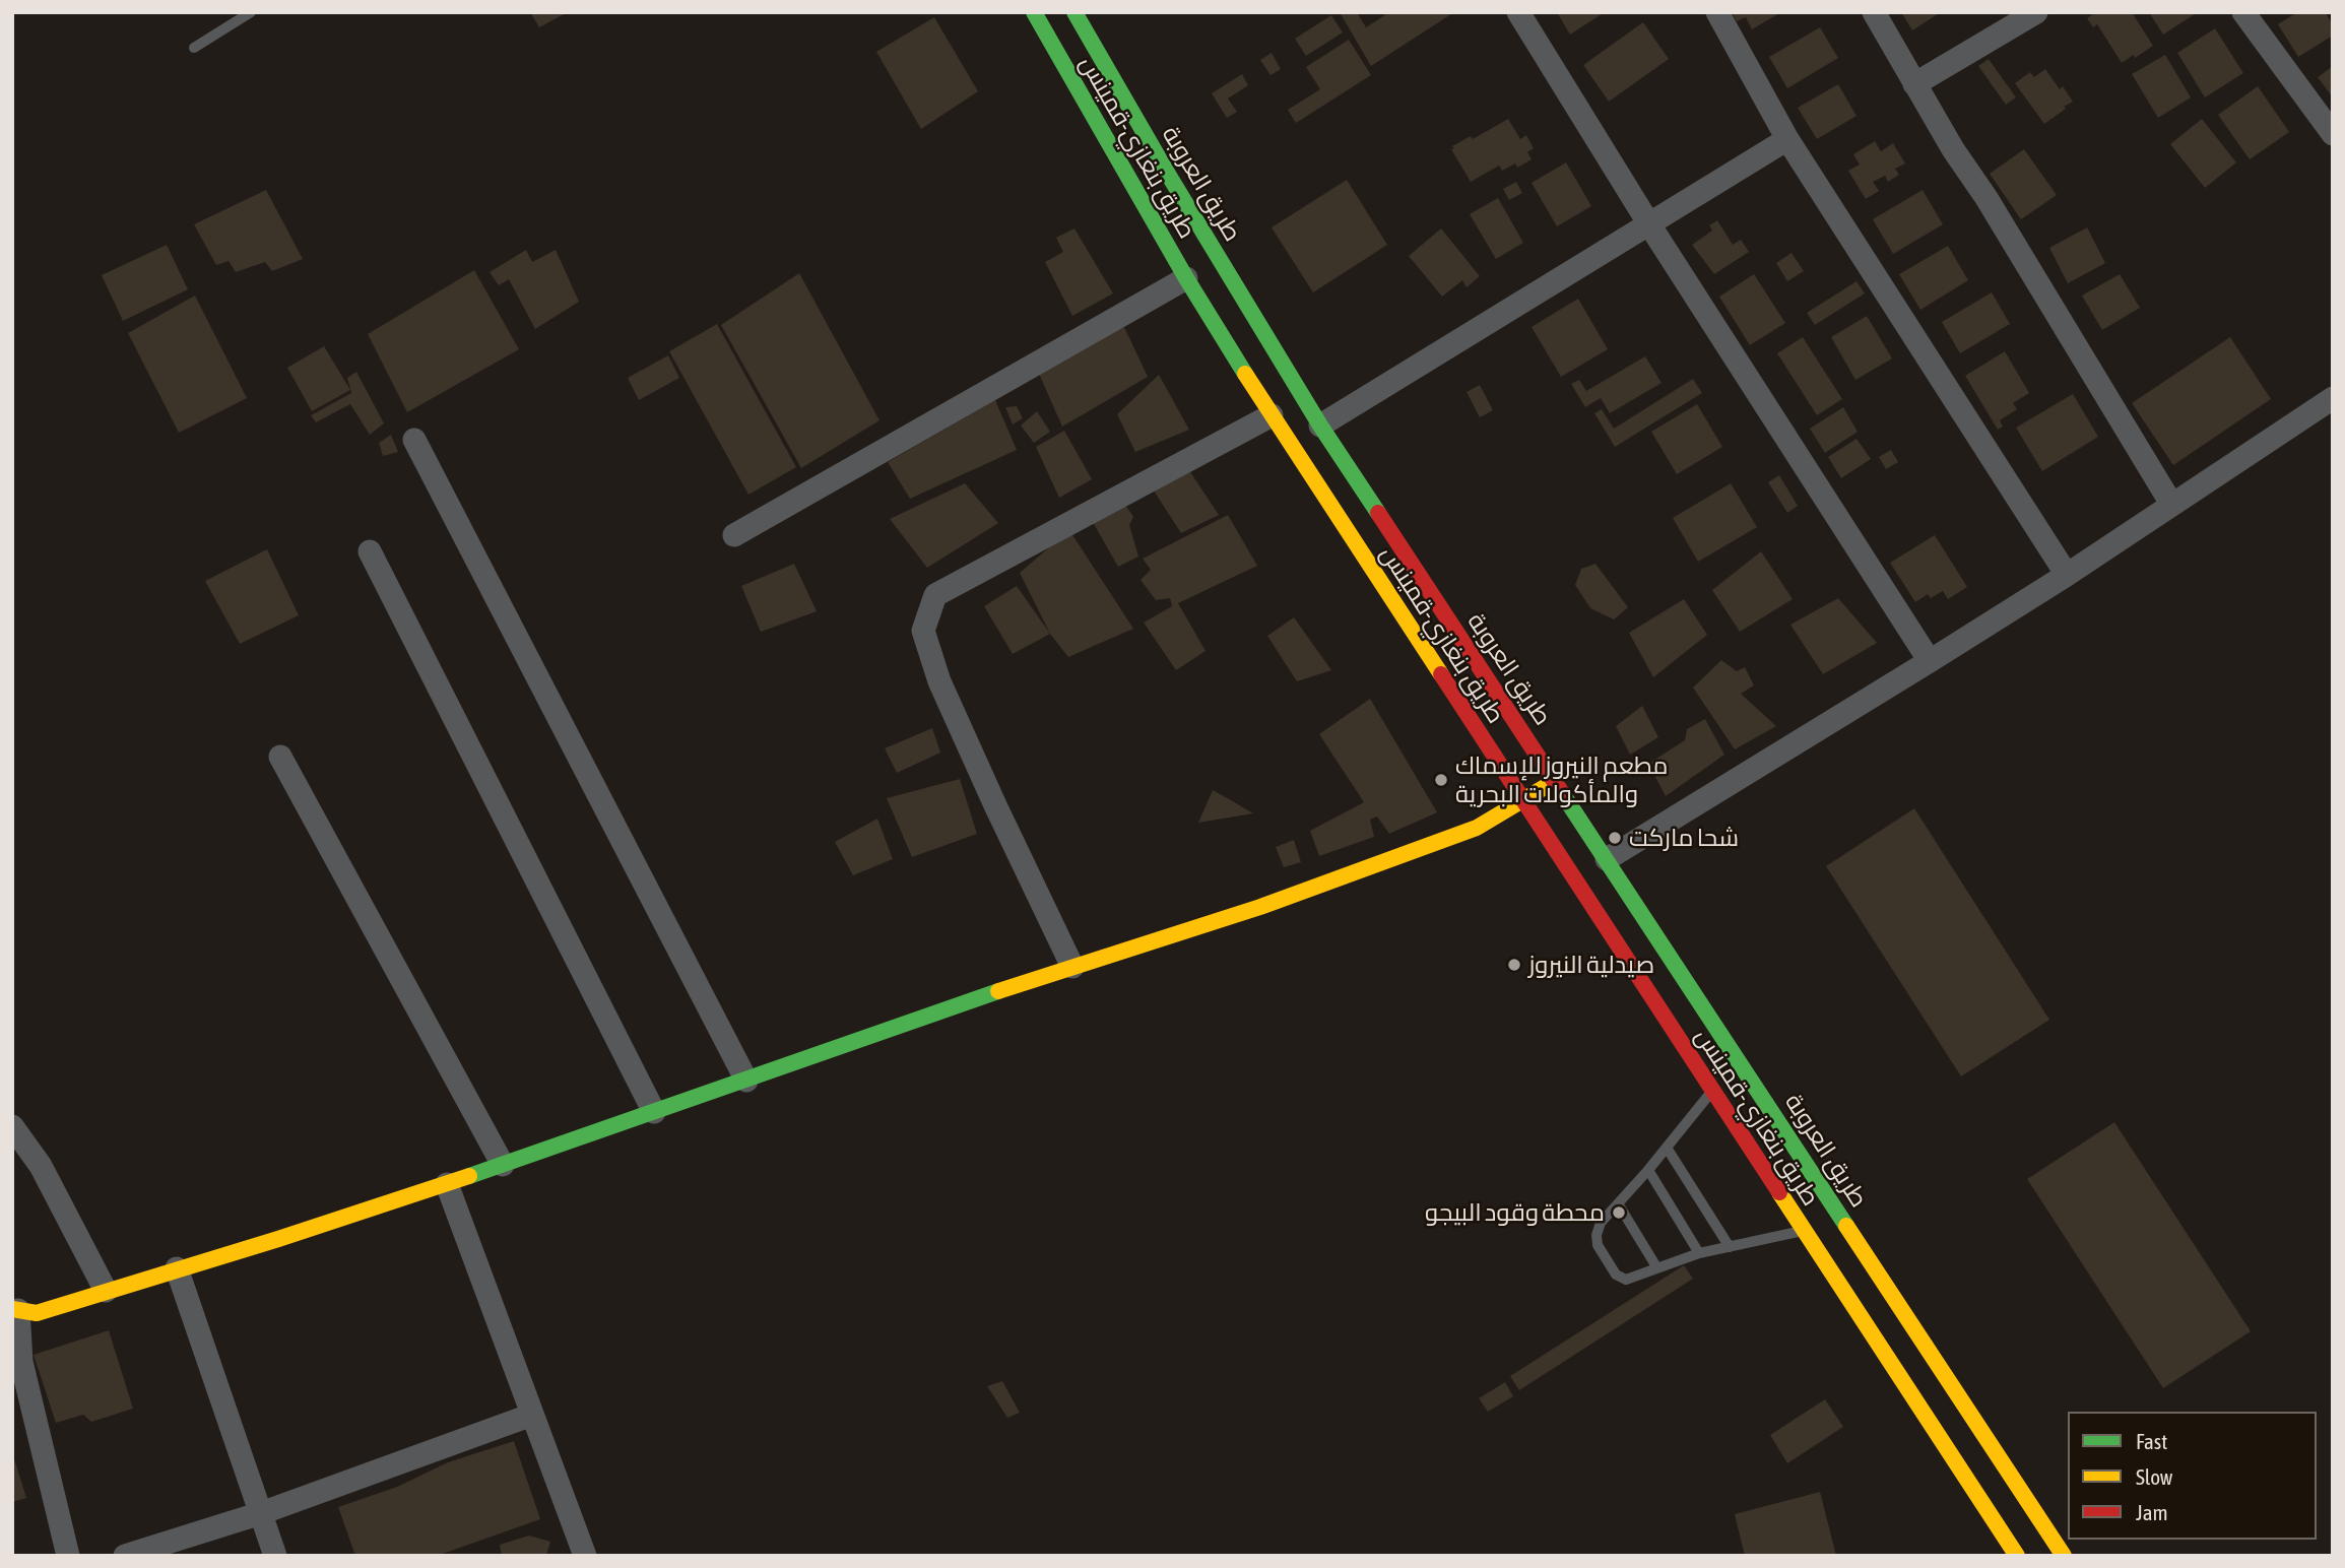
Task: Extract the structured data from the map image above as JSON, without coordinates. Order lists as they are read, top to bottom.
{
  "streets": {
    "main road": ["طريق بنغازي-قمينس", "طريق العروبة"]
  },
  "places": [
    "مطعم النيروز للإسماك والمأكولات البحرية",
    "شحا ماركت",
    "صيدلية النيروز",
    "محطة وقود البيجو"
  ],
  "legend": ["Fast", "Slow", "Jam"]
}
